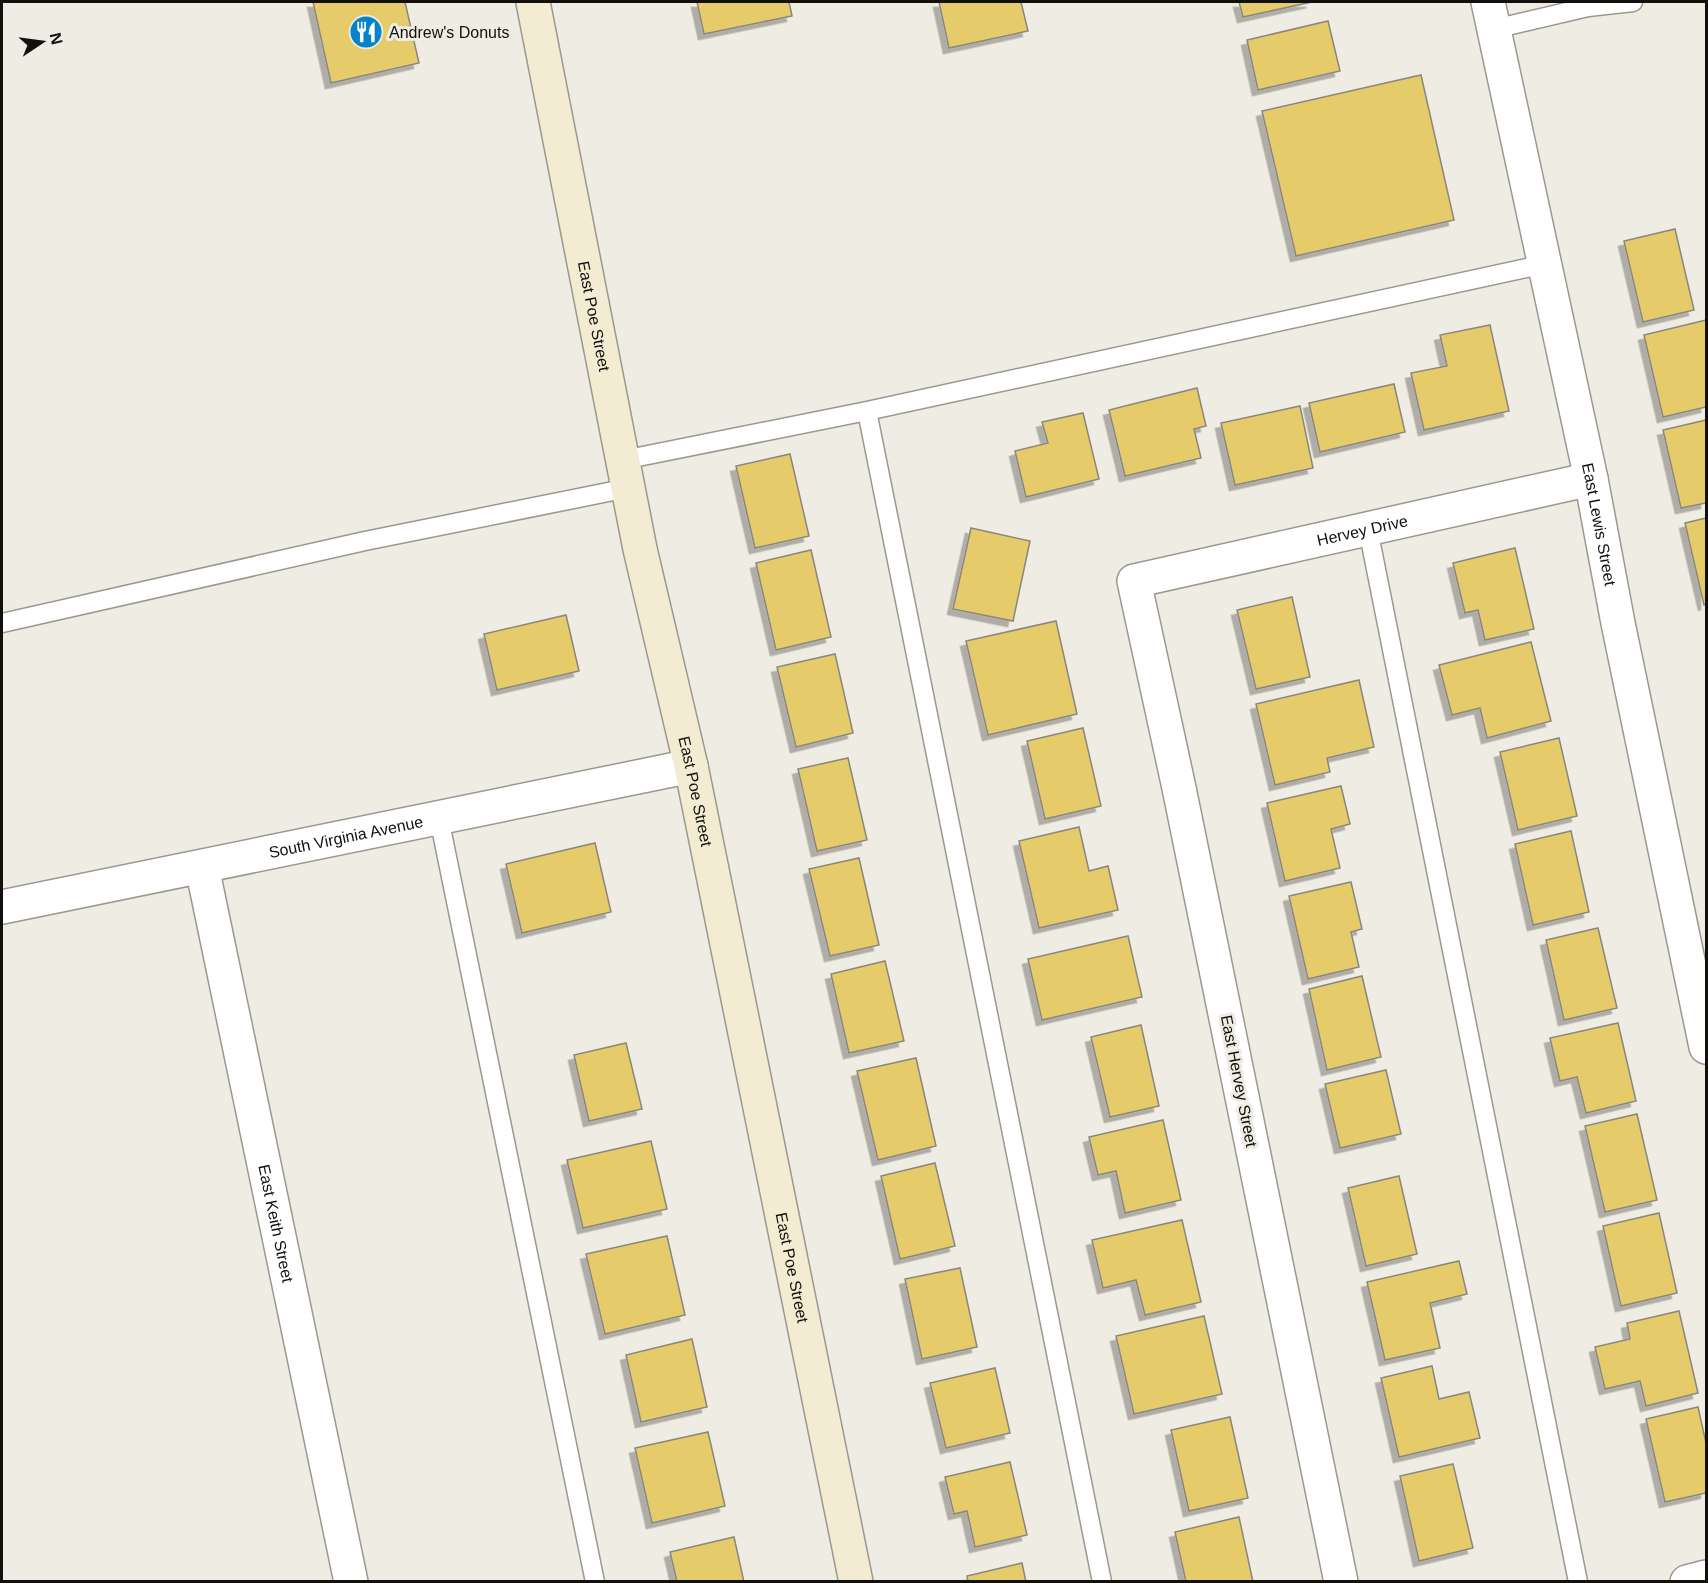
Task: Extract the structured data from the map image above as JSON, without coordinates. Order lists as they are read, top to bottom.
{
  "streets": {
    "street": [
      "East Poe Street",
      "East Lewis Street",
      "Hervey Drive",
      "South Virginia Avenue",
      "East Hervey Street",
      "East Keith Street"
    ]
  },
  "crossings": [
    ["East Poe Street", "South Virginia Avenue"],
    ["East Lewis Street", "Hervey Drive"],
    ["Hervey Drive", "East Hervey Street"],
    ["South Virginia Avenue", "East Keith Street"]
  ],
  "places": {
    "restaurant": ["Andrew's Donuts"]
  },
  "north": "right"
}
